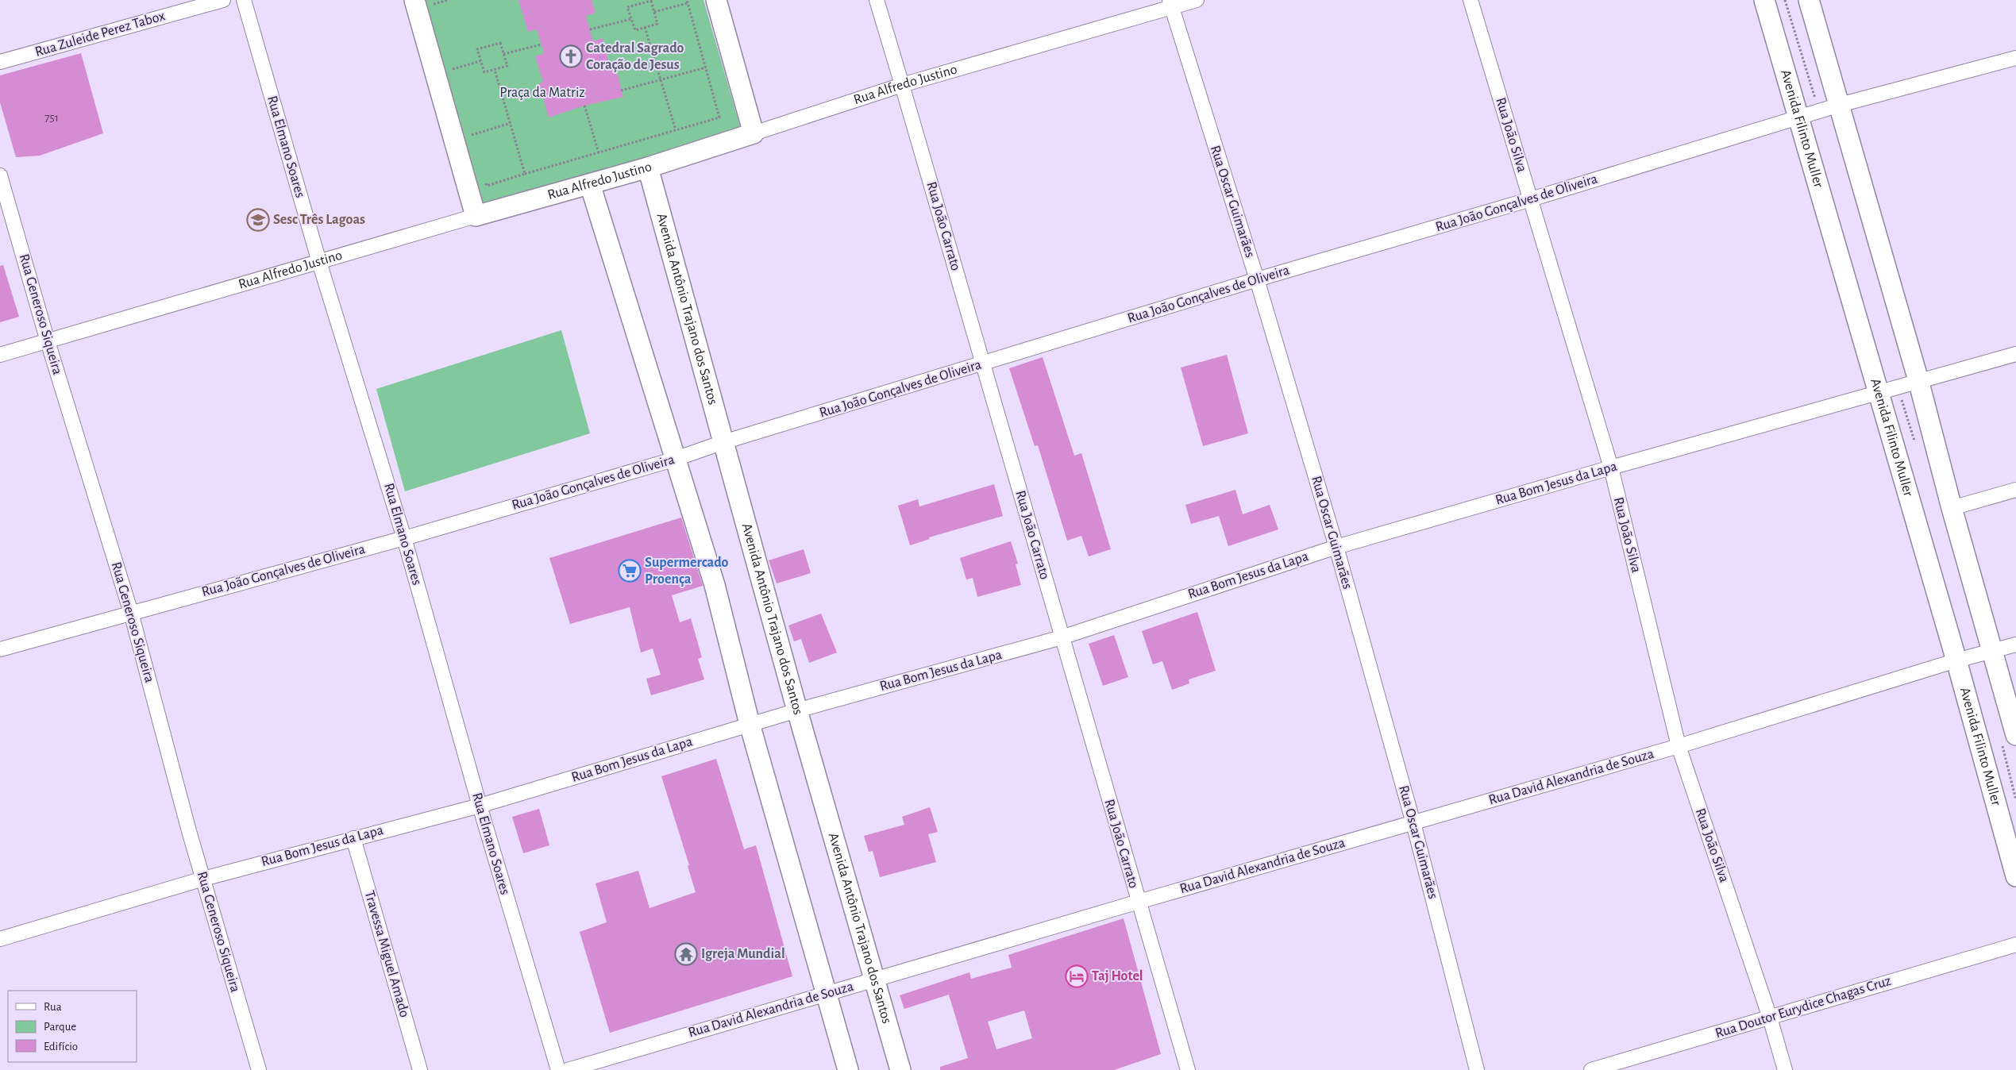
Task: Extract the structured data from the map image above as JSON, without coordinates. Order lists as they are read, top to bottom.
{
  "streets": {
    "main road": ["Rua Alfredo Justino", "Avenida Filinto Muller", "Avenida Antônio Trajano dos Santos"],
    "street": [
      "Rua Zuleide Perez Tabox",
      "Rua João Silva",
      "Rua Elmano Soares",
      "Rua Oscar Guimarães",
      "Rua João Gonçalves de Oliveira",
      "Rua João Carrato",
      "Rua Generoso Siqueira",
      "Rua Bom Jesus da Lapa",
      "Rua David Alexandria de Souza",
      "Travessa Miguel Amado",
      "Rua Doutor Eurydice Chagas Cruz"
    ]
  },
  "crossings": [
    ["Rua Alfredo Justino", "Rua Elmano Soares"],
    ["Rua Alfredo Justino", "Rua Oscar Guimarães"],
    ["Rua Alfredo Justino", "Rua João Carrato"],
    ["Rua Alfredo Justino", "Avenida Antônio Trajano dos Santos"],
    ["Rua Alfredo Justino", "Rua Generoso Siqueira"],
    ["Avenida Filinto Muller", "Rua João Gonçalves de Oliveira"],
    ["Avenida Filinto Muller", "Rua Bom Jesus da Lapa"],
    ["Avenida Filinto Muller", "Rua David Alexandria de Souza"],
    ["Rua João Silva", "Rua João Gonçalves de Oliveira"],
    ["Rua João Silva", "Rua Bom Jesus da Lapa"],
    ["Rua João Silva", "Rua David Alexandria de Souza"],
    ["Rua João Silva", "Rua Doutor Eurydice Chagas Cruz"],
    ["Rua Elmano Soares", "Rua João Gonçalves de Oliveira"],
    ["Rua Elmano Soares", "Rua Bom Jesus da Lapa"],
    ["Rua Oscar Guimarães", "Rua João Gonçalves de Oliveira"],
    ["Rua Oscar Guimarães", "Rua Bom Jesus da Lapa"],
    ["Rua Oscar Guimarães", "Rua David Alexandria de Souza"],
    ["Rua João Gonçalves de Oliveira", "Rua João Carrato"],
    ["Rua João Gonçalves de Oliveira", "Avenida Antônio Trajano dos Santos"],
    ["Rua João Gonçalves de Oliveira", "Rua Generoso Siqueira"],
    ["Rua João Carrato", "Rua Bom Jesus da Lapa"],
    ["Rua João Carrato", "Rua David Alexandria de Souza"],
    ["Avenida Antônio Trajano dos Santos", "Rua Bom Jesus da Lapa"],
    ["Avenida Antônio Trajano dos Santos", "Rua David Alexandria de Souza"],
    ["Rua Generoso Siqueira", "Rua Bom Jesus da Lapa"],
    ["Rua Bom Jesus da Lapa", "Travessa Miguel Amado"]
  ],
  "parks": ["Praça da Matriz"],
  "places": {
    "church": ["Catedral Sagrado Coração de Jesus"],
    "school or university": ["Sesc Três Lagoas"],
    "supermarket": ["Supermercado Proença"],
    "temple": ["Igreja Mundial"],
    "hotel": ["Taj Hotel"]
  },
  "house_numbers": ["751"],
  "legend": ["Rua", "Parque", "Edifício"]
}
